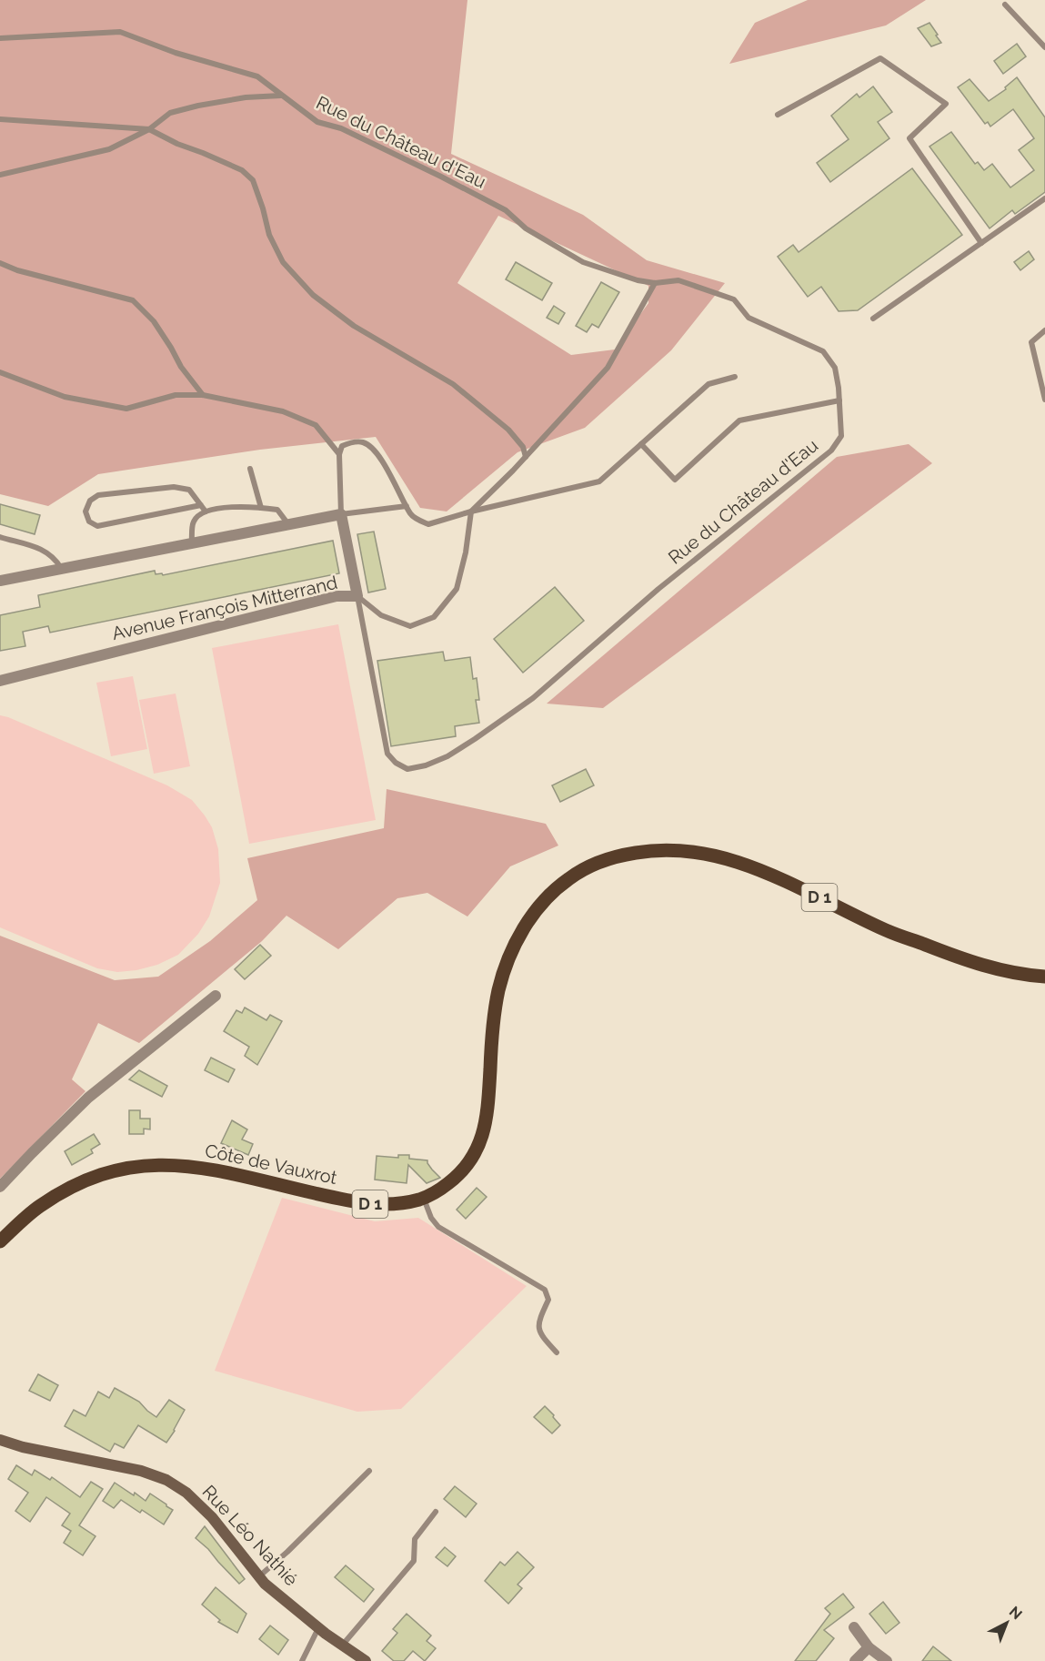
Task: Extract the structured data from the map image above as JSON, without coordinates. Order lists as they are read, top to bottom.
{
  "streets": {
    "main road": ["D 1", "Côte de Vauxrot", "Rue Léo Nathié"],
    "street": ["Avenue François Mitterrand"],
    "lane": ["Rue du Château d'Eau"]
  },
  "crossings": [
    ["Rue du Château d'Eau", "Avenue François Mitterrand"]
  ],
  "north": "top right"
}
